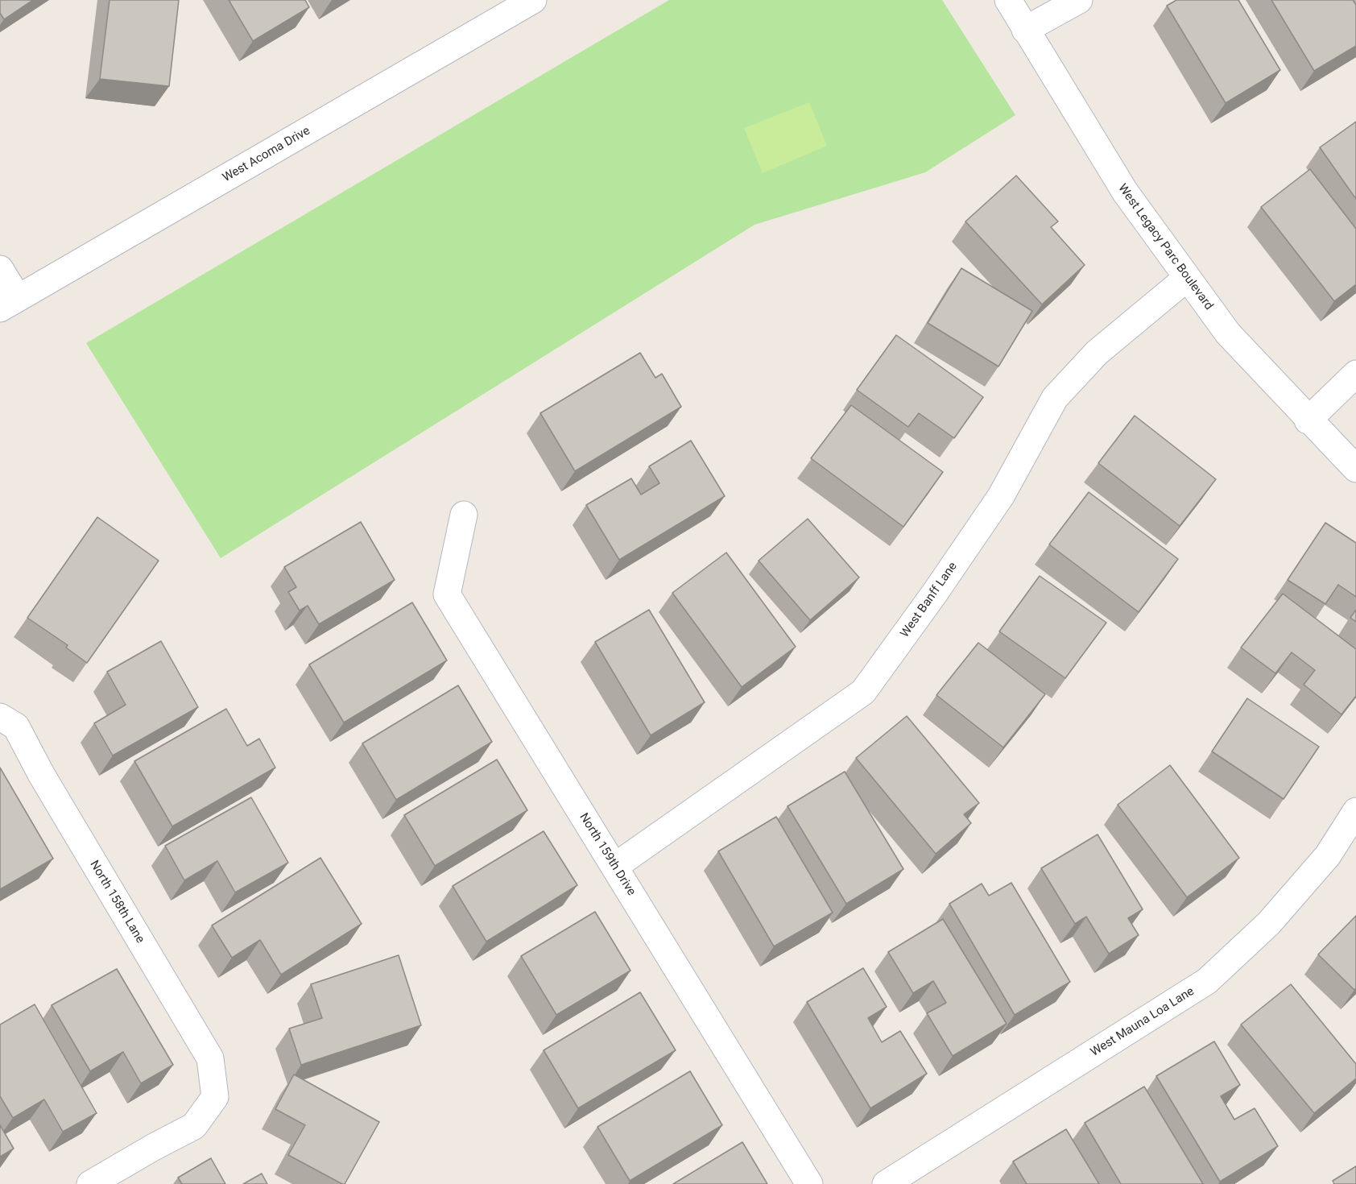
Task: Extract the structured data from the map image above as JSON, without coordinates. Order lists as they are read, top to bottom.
{
  "streets": {
    "street": [
      "West Acoma Drive",
      "West Legacy Parc Boulevard",
      "West Banff Lane",
      "North 159th Drive",
      "North 158th Lane",
      "West Mauna Loa Lane"
    ]
  },
  "crossings": [
    ["West Legacy Parc Boulevard", "West Banff Lane"],
    ["West Banff Lane", "North 159th Drive"]
  ]
}
